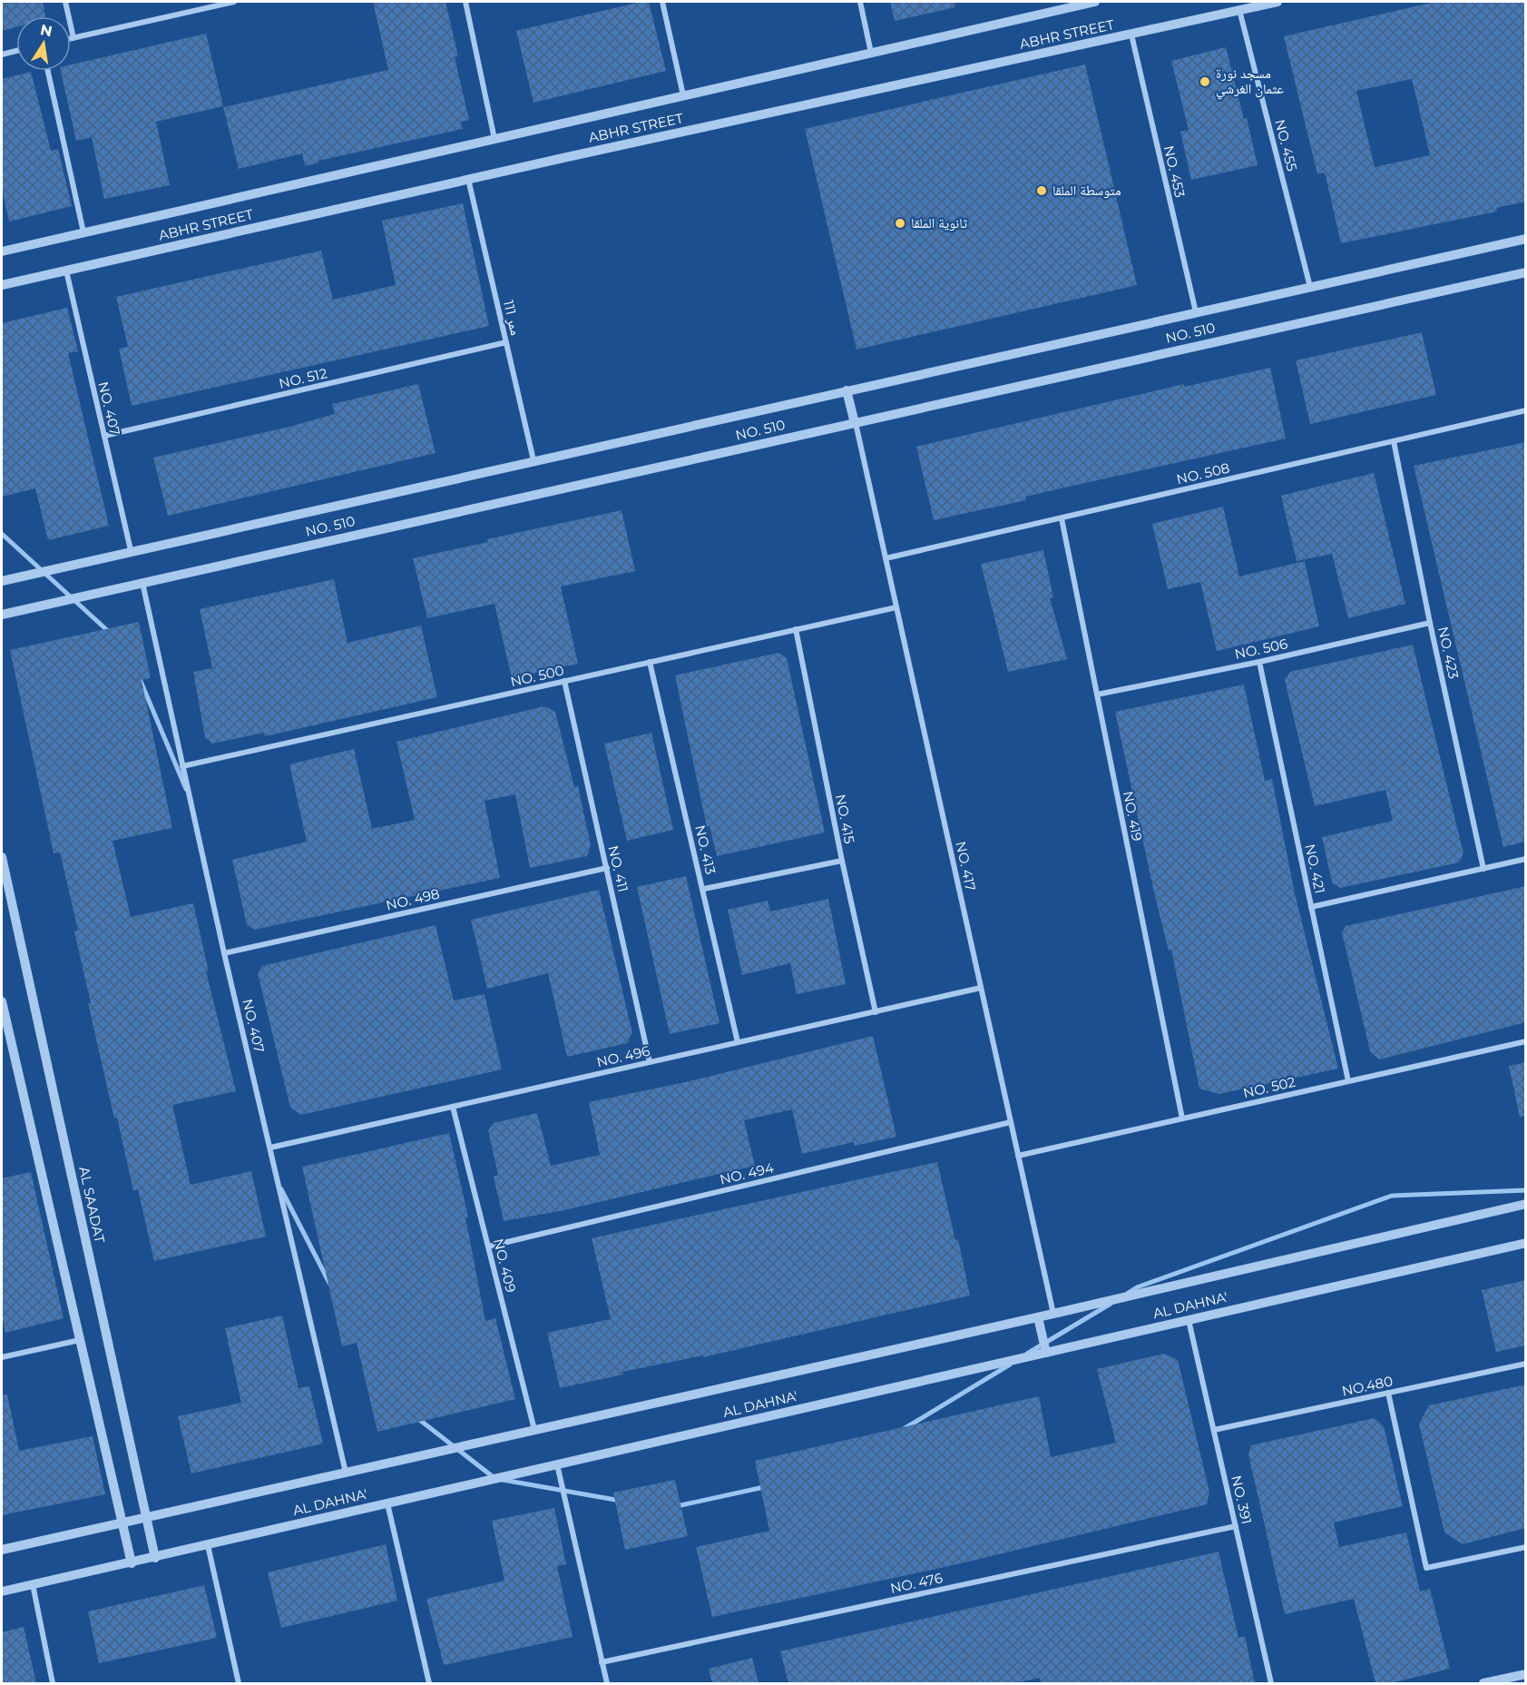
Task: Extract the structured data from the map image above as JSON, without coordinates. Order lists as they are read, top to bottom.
{
  "streets": {
    "street": [
      "ABHR STREET",
      "NO. 455",
      "NO. 453",
      "ممر 111",
      "NO. 510",
      "NO. 512",
      "NO. 407",
      "NO. 508",
      "NO. 506",
      "NO. 423",
      "NO. 500",
      "NO. 419",
      "NO. 415",
      "NO. 413",
      "NO. 417",
      "NO. 411",
      "NO. 421",
      "NO. 498",
      "NO. 496",
      "NO. 502",
      "NO. 494",
      "AL SAADAT",
      "NO. 409",
      "AL DAHNA'",
      "NO.480",
      "NO. 391",
      "NO. 476"
    ]
  },
  "crossings": [
    ["ABHR STREET", "NO. 455"],
    ["ABHR STREET", "NO. 453"],
    ["ABHR STREET", "ممر 111"],
    ["ABHR STREET", "NO. 407"],
    ["NO. 455", "NO. 510"],
    ["NO. 453", "NO. 510"],
    ["ممر 111", "NO. 510"],
    ["ممر 111", "NO. 512"],
    ["NO. 510", "NO. 407"],
    ["NO. 510", "NO. 417"],
    ["NO. 512", "NO. 407"],
    ["NO. 407", "NO. 500"],
    ["NO. 407", "NO. 498"],
    ["NO. 407", "NO. 496"],
    ["NO. 407", "AL DAHNA'"],
    ["NO. 508", "NO. 423"],
    ["NO. 508", "NO. 419"],
    ["NO. 508", "NO. 417"],
    ["NO. 506", "NO. 423"],
    ["NO. 506", "NO. 419"],
    ["NO. 506", "NO. 421"],
    ["NO. 500", "NO. 415"],
    ["NO. 500", "NO. 413"],
    ["NO. 500", "NO. 417"],
    ["NO. 500", "NO. 411"],
    ["NO. 419", "NO. 502"],
    ["NO. 415", "NO. 496"],
    ["NO. 413", "NO. 496"],
    ["NO. 417", "NO. 496"],
    ["NO. 417", "NO. 502"],
    ["NO. 417", "NO. 494"],
    ["NO. 417", "AL DAHNA'"],
    ["NO. 411", "NO. 498"],
    ["NO. 411", "NO. 496"],
    ["NO. 421", "NO. 502"],
    ["NO. 496", "NO. 409"],
    ["NO. 494", "NO. 409"],
    ["AL SAADAT", "AL DAHNA'"],
    ["NO. 409", "AL DAHNA'"],
    ["AL DAHNA'", "NO. 391"],
    ["NO.480", "NO. 391"],
    ["NO. 391", "NO. 476"]
  ],
  "places": ["مسجد نورة عثمان الغرشي", "متوسطة الملقا", "ثانوية الملقا"],
  "north": "top"
}
